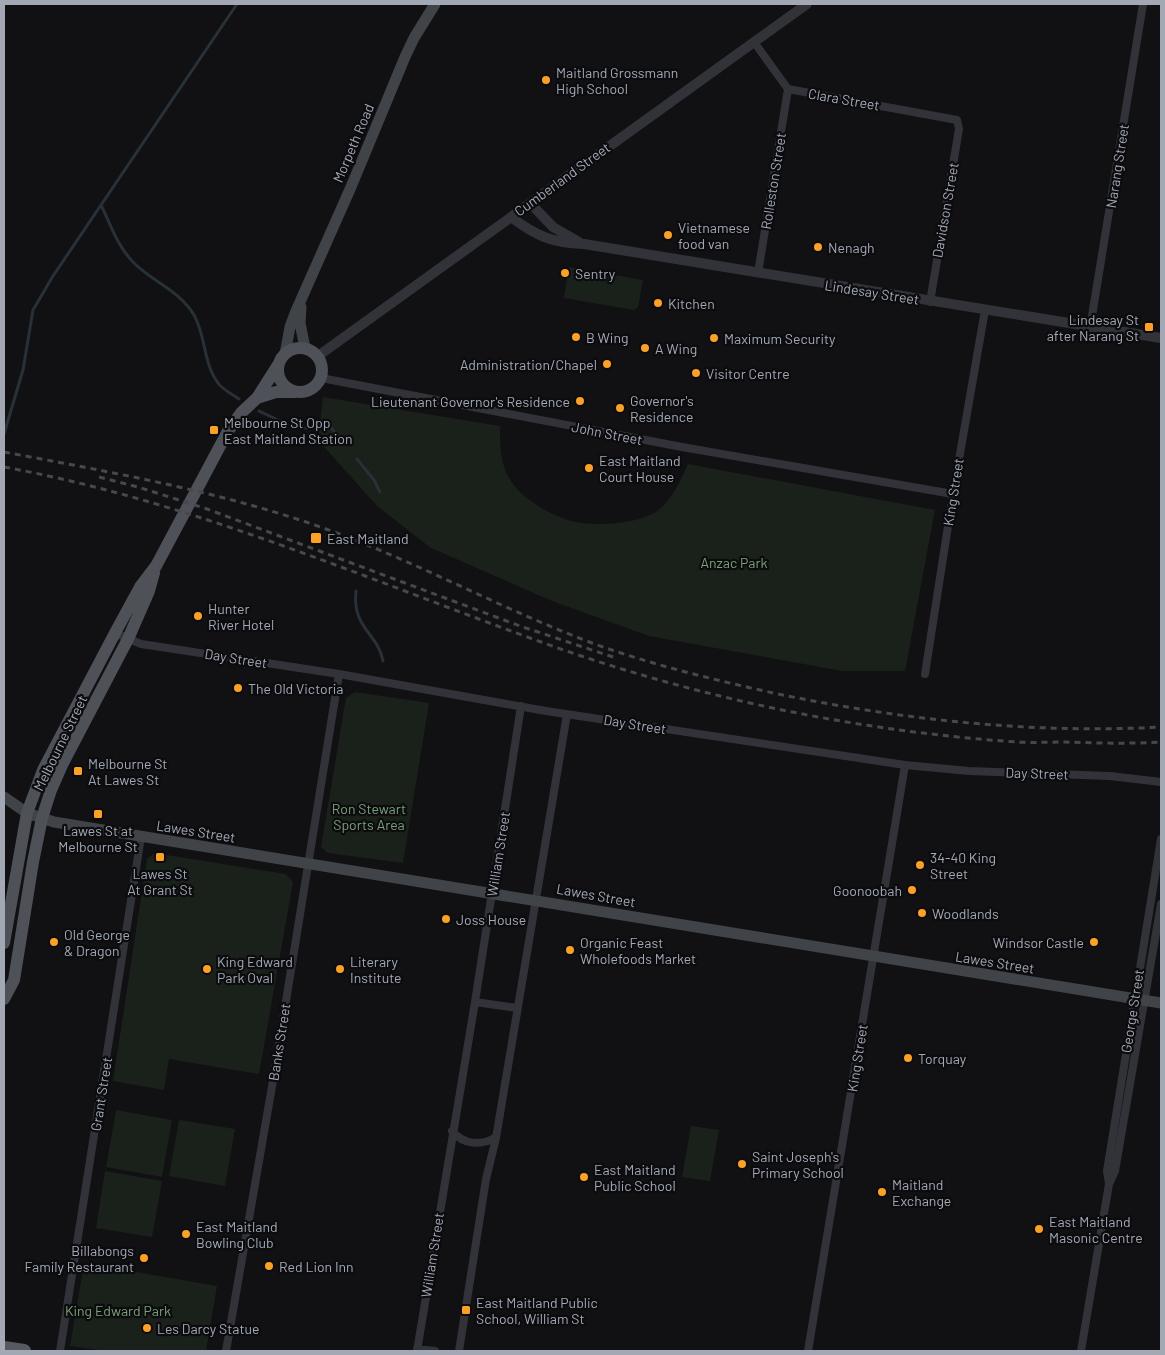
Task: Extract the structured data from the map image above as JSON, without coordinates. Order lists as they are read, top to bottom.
{
  "streets": {
    "main road": ["Morpeth Road", "Melbourne Street", "Lawes Street"],
    "street": [
      "Clara Street",
      "Narang Street",
      "Cumberland Street",
      "Rolleston Street",
      "Davidson Street",
      "Lindesay Street",
      "John Street",
      "King Street",
      "Day Street",
      "William Street",
      "George Street",
      "Banks Street",
      "Grant Street"
    ]
  },
  "crossings": [
    ["Clara Street", "Rolleston Street"],
    ["Clara Street", "Davidson Street"],
    ["Morpeth Road", "Cumberland Street"],
    ["Morpeth Road", "John Street"],
    ["Morpeth Road", "Melbourne Street"],
    ["Narang Street", "Lindesay Street"],
    ["Cumberland Street", "Lindesay Street"],
    ["Cumberland Street", "John Street"],
    ["Cumberland Street", "Melbourne Street"],
    ["Rolleston Street", "Lindesay Street"],
    ["Davidson Street", "Lindesay Street"],
    ["Lindesay Street", "King Street"],
    ["John Street", "King Street"],
    ["John Street", "Melbourne Street"],
    ["King Street", "Day Street"],
    ["King Street", "Lawes Street"],
    ["Day Street", "Melbourne Street"],
    ["Day Street", "William Street"],
    ["Day Street", "Banks Street"],
    ["Melbourne Street", "Lawes Street"],
    ["Lawes Street", "William Street"],
    ["Lawes Street", "George Street"],
    ["Lawes Street", "Banks Street"],
    ["Lawes Street", "Grant Street"]
  ],
  "parks": ["Anzac Park", "Ron Stewart Sports Area", "King Edward Park"],
  "places": {
    "other": [
      "Maitland Grossmann High School",
      "Vietnamese food van",
      "Nenagh",
      "Sentry",
      "Kitchen",
      "B Wing",
      "Maximum Security",
      "A Wing",
      "Administration/Chapel",
      "Visitor Centre",
      "Lieutenant Governor's Residence",
      "Governor's Residence",
      "East Maitland Court House",
      "Hunter River Hotel",
      "The Old Victoria",
      "34-40 King Street",
      "Goonoobah",
      "Woodlands",
      "Joss House",
      "Old George & Dragon",
      "Windsor Castle",
      "Organic Feast Wholefoods Market",
      "King Edward Park Oval",
      "Literary Institute",
      "Torquay",
      "Saint Joseph's Primary School",
      "East Maitland Public School",
      "Maitland Exchange",
      "East Maitland Masonic Centre",
      "East Maitland Bowling Club",
      "Billabongs Family Restaurant",
      "Red Lion Inn",
      "Les Darcy Statue"
    ],
    "transit": [
      "Lindesay St after Narang St",
      "Melbourne St Opp East Maitland Station",
      "East Maitland",
      "Melbourne St At Lawes St",
      "Lawes St at Melbourne St",
      "Lawes St At Grant St",
      "East Maitland Public School, William St"
    ]
  }
}
